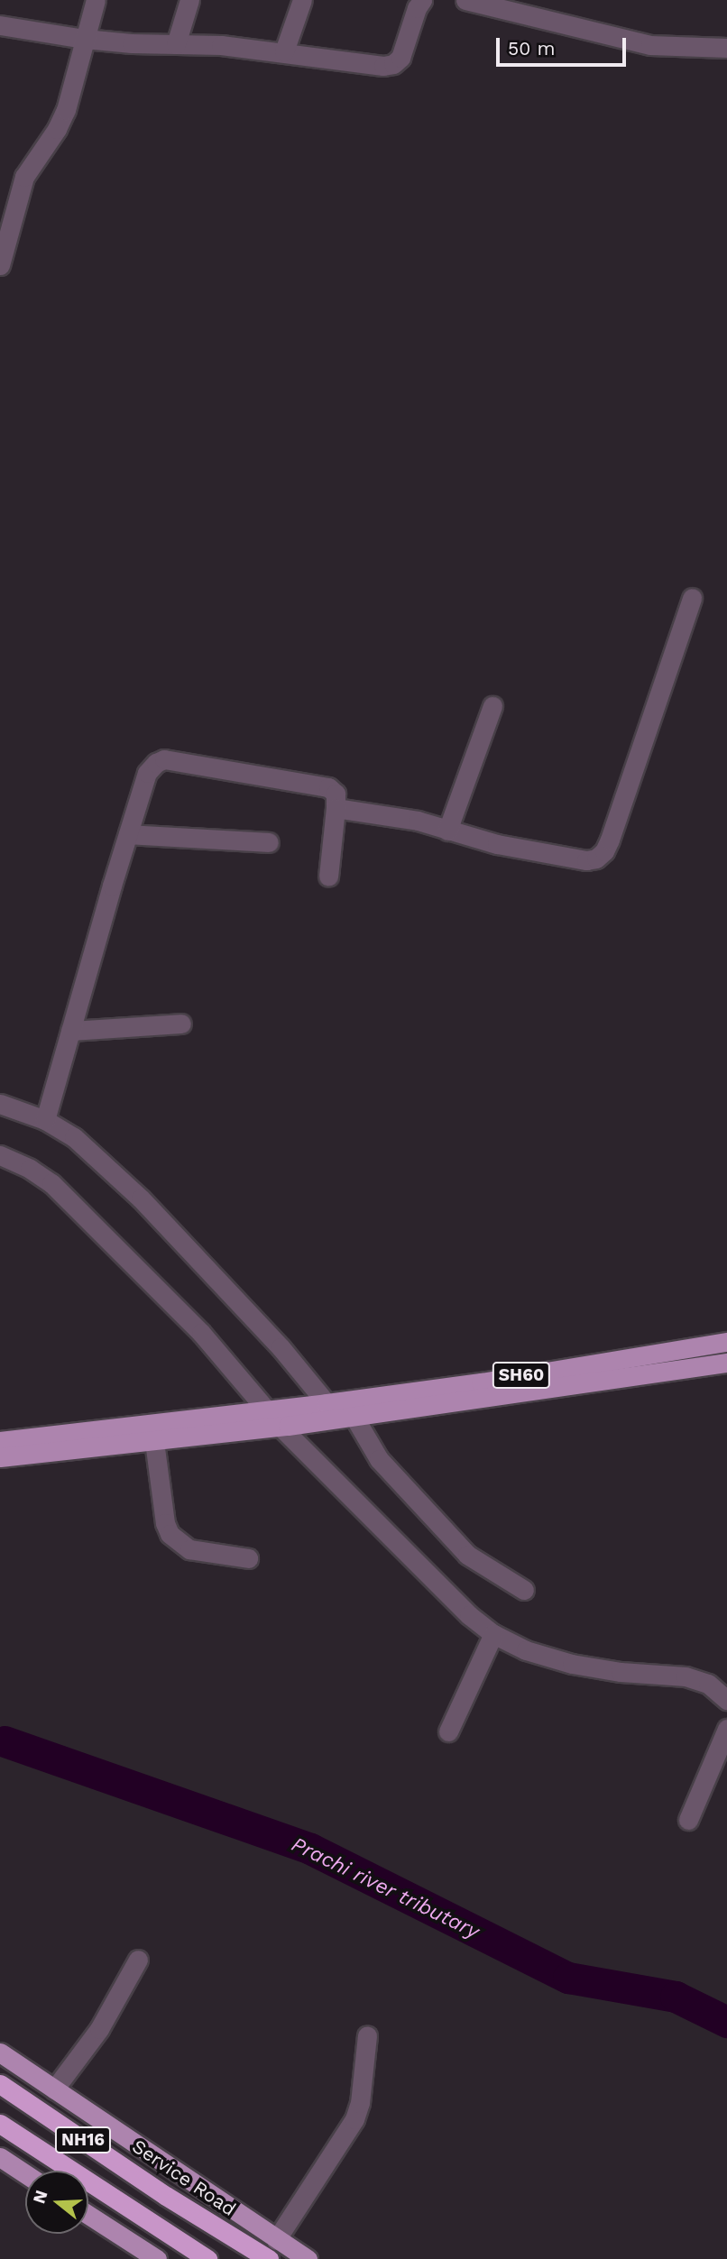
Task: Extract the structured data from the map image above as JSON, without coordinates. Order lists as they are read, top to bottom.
{
  "streets": {
    "highway": ["NH16"],
    "main road": ["SH60", "Service Road"]
  },
  "water": ["Prachi river tributary"],
  "scale_bar": "50 m",
  "north": "left"
}
